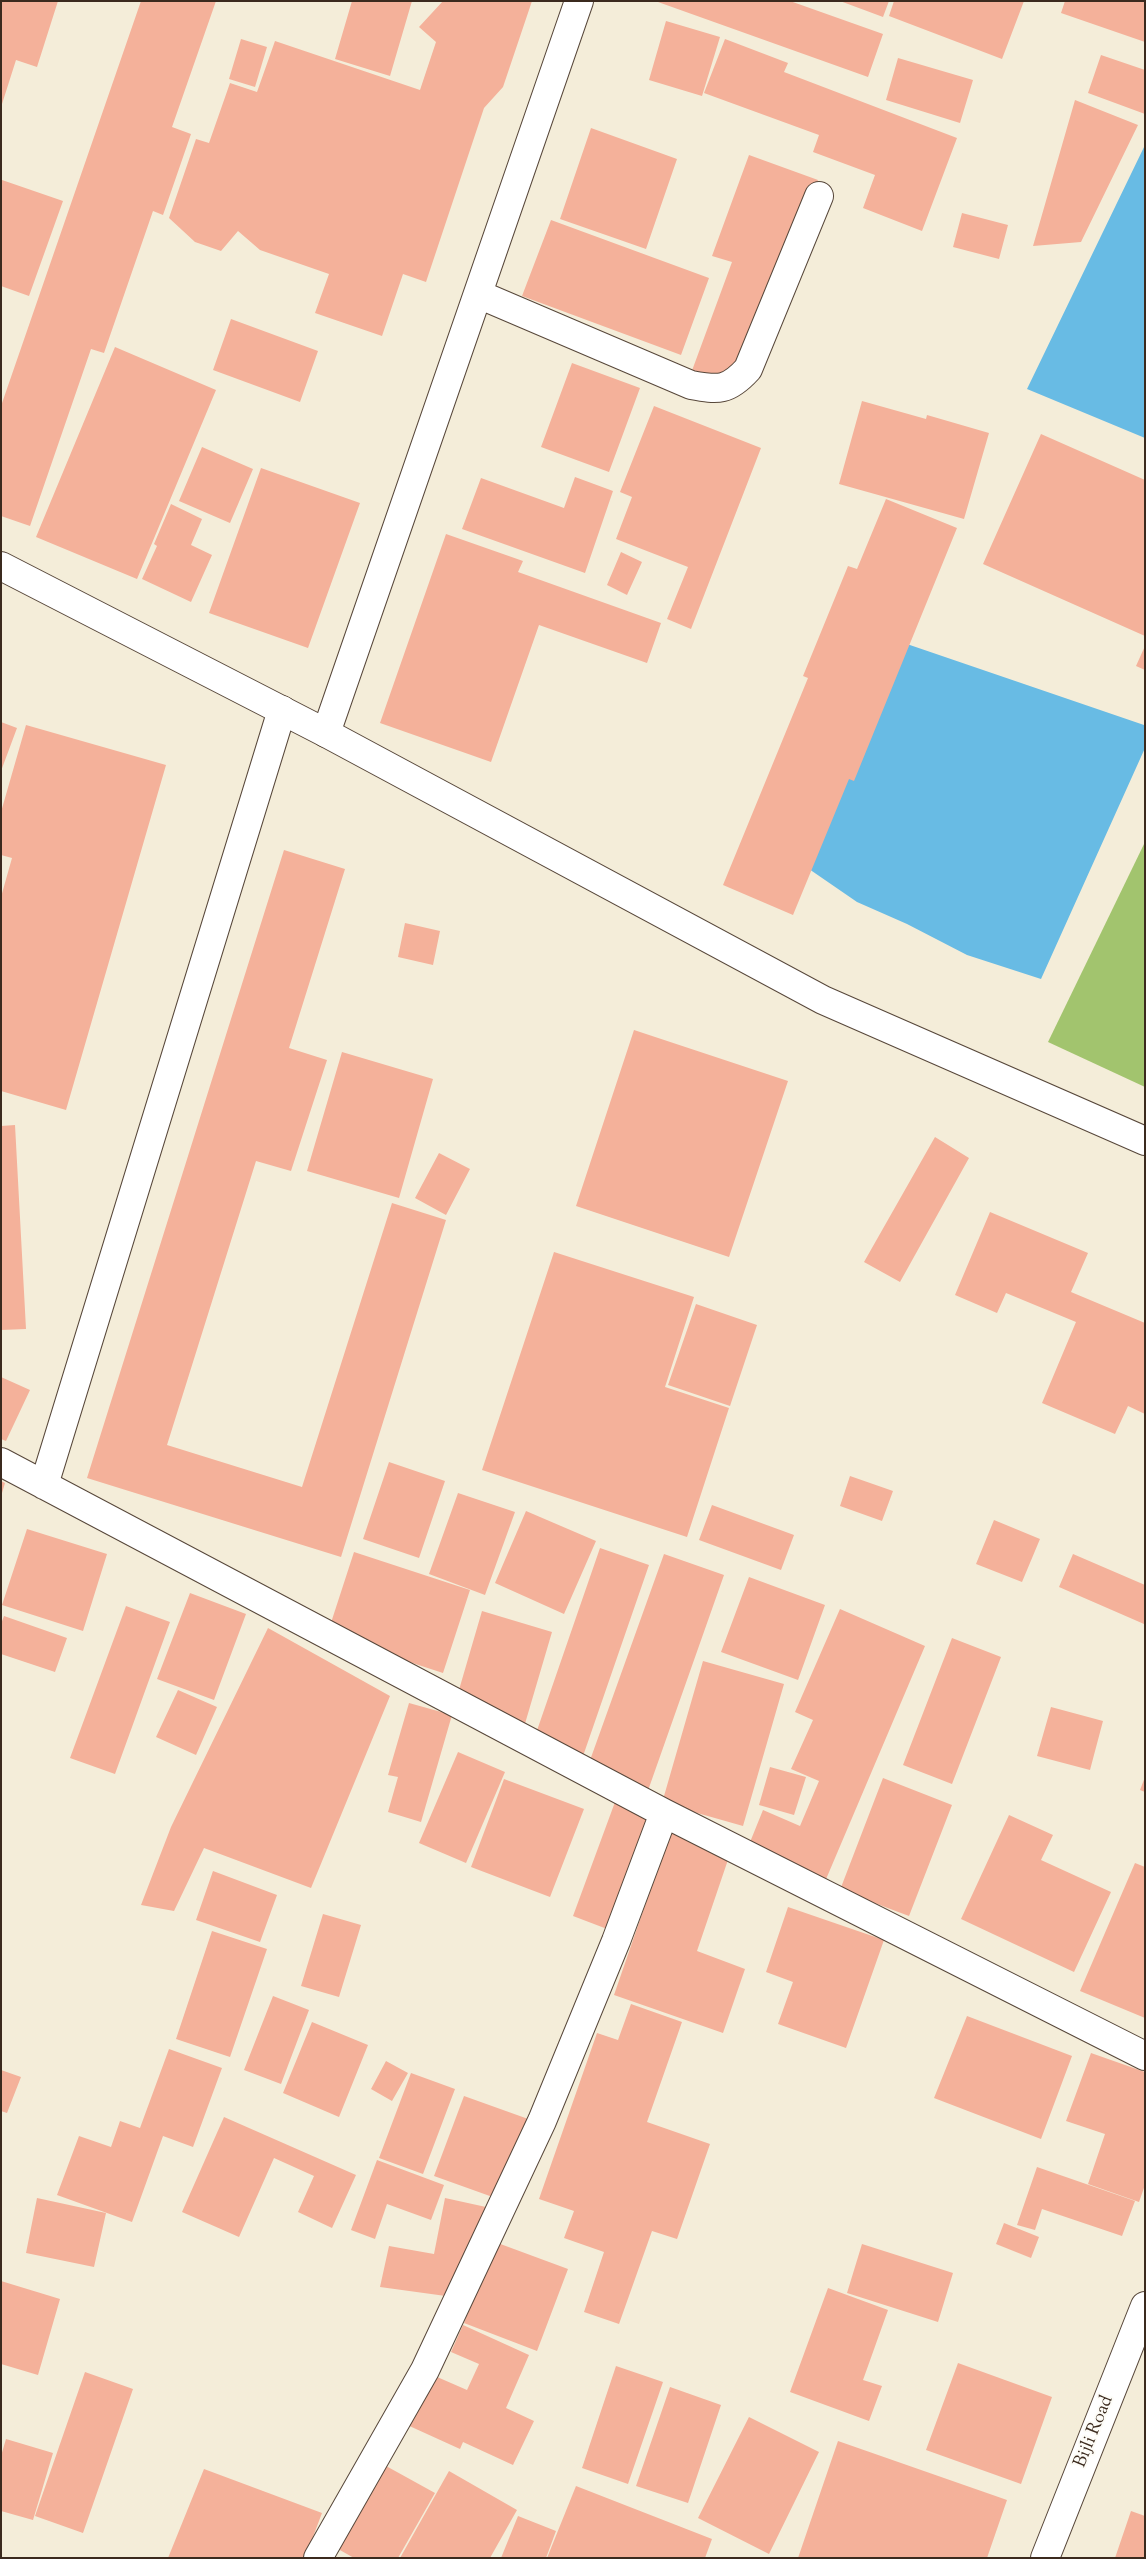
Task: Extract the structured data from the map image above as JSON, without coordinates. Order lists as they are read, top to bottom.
{
  "streets": {
    "street": ["Bijli Road"]
  }
}
